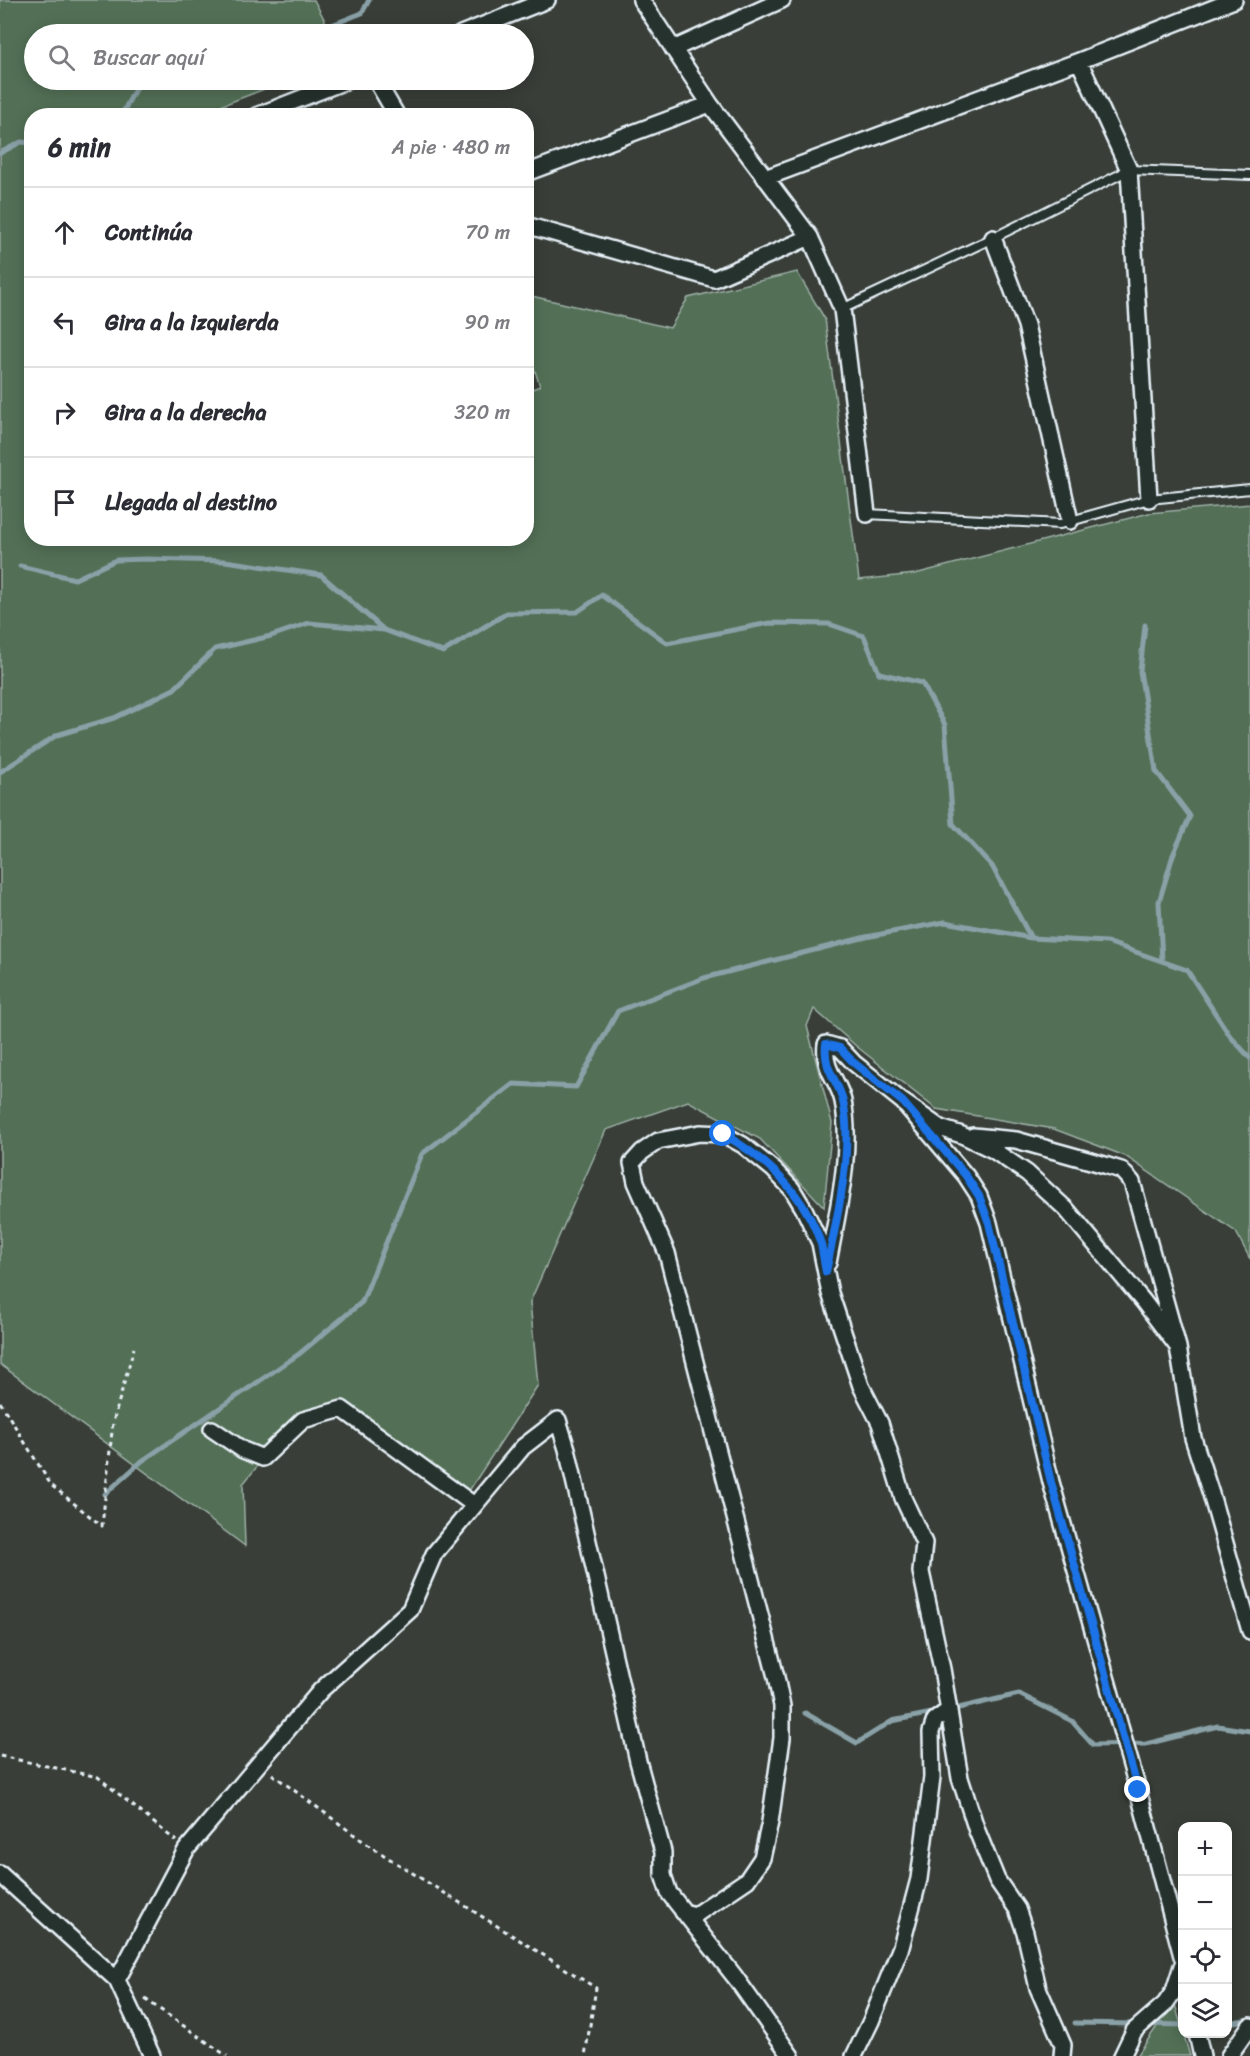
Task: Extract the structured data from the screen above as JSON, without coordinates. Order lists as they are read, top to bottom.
{
  "page": {
    "search": "Buscar aquí",
    "heading": ["6 min", "A pie · 480 m"],
    "list": [
      ["Continúa", "70 m"],
      ["Gira a la izquierda", "90 m"],
      ["Gira a la derecha", "320 m"],
      "Llegada al destino"
    ],
    "map_buttons": ["+", "−"]
  }
}
